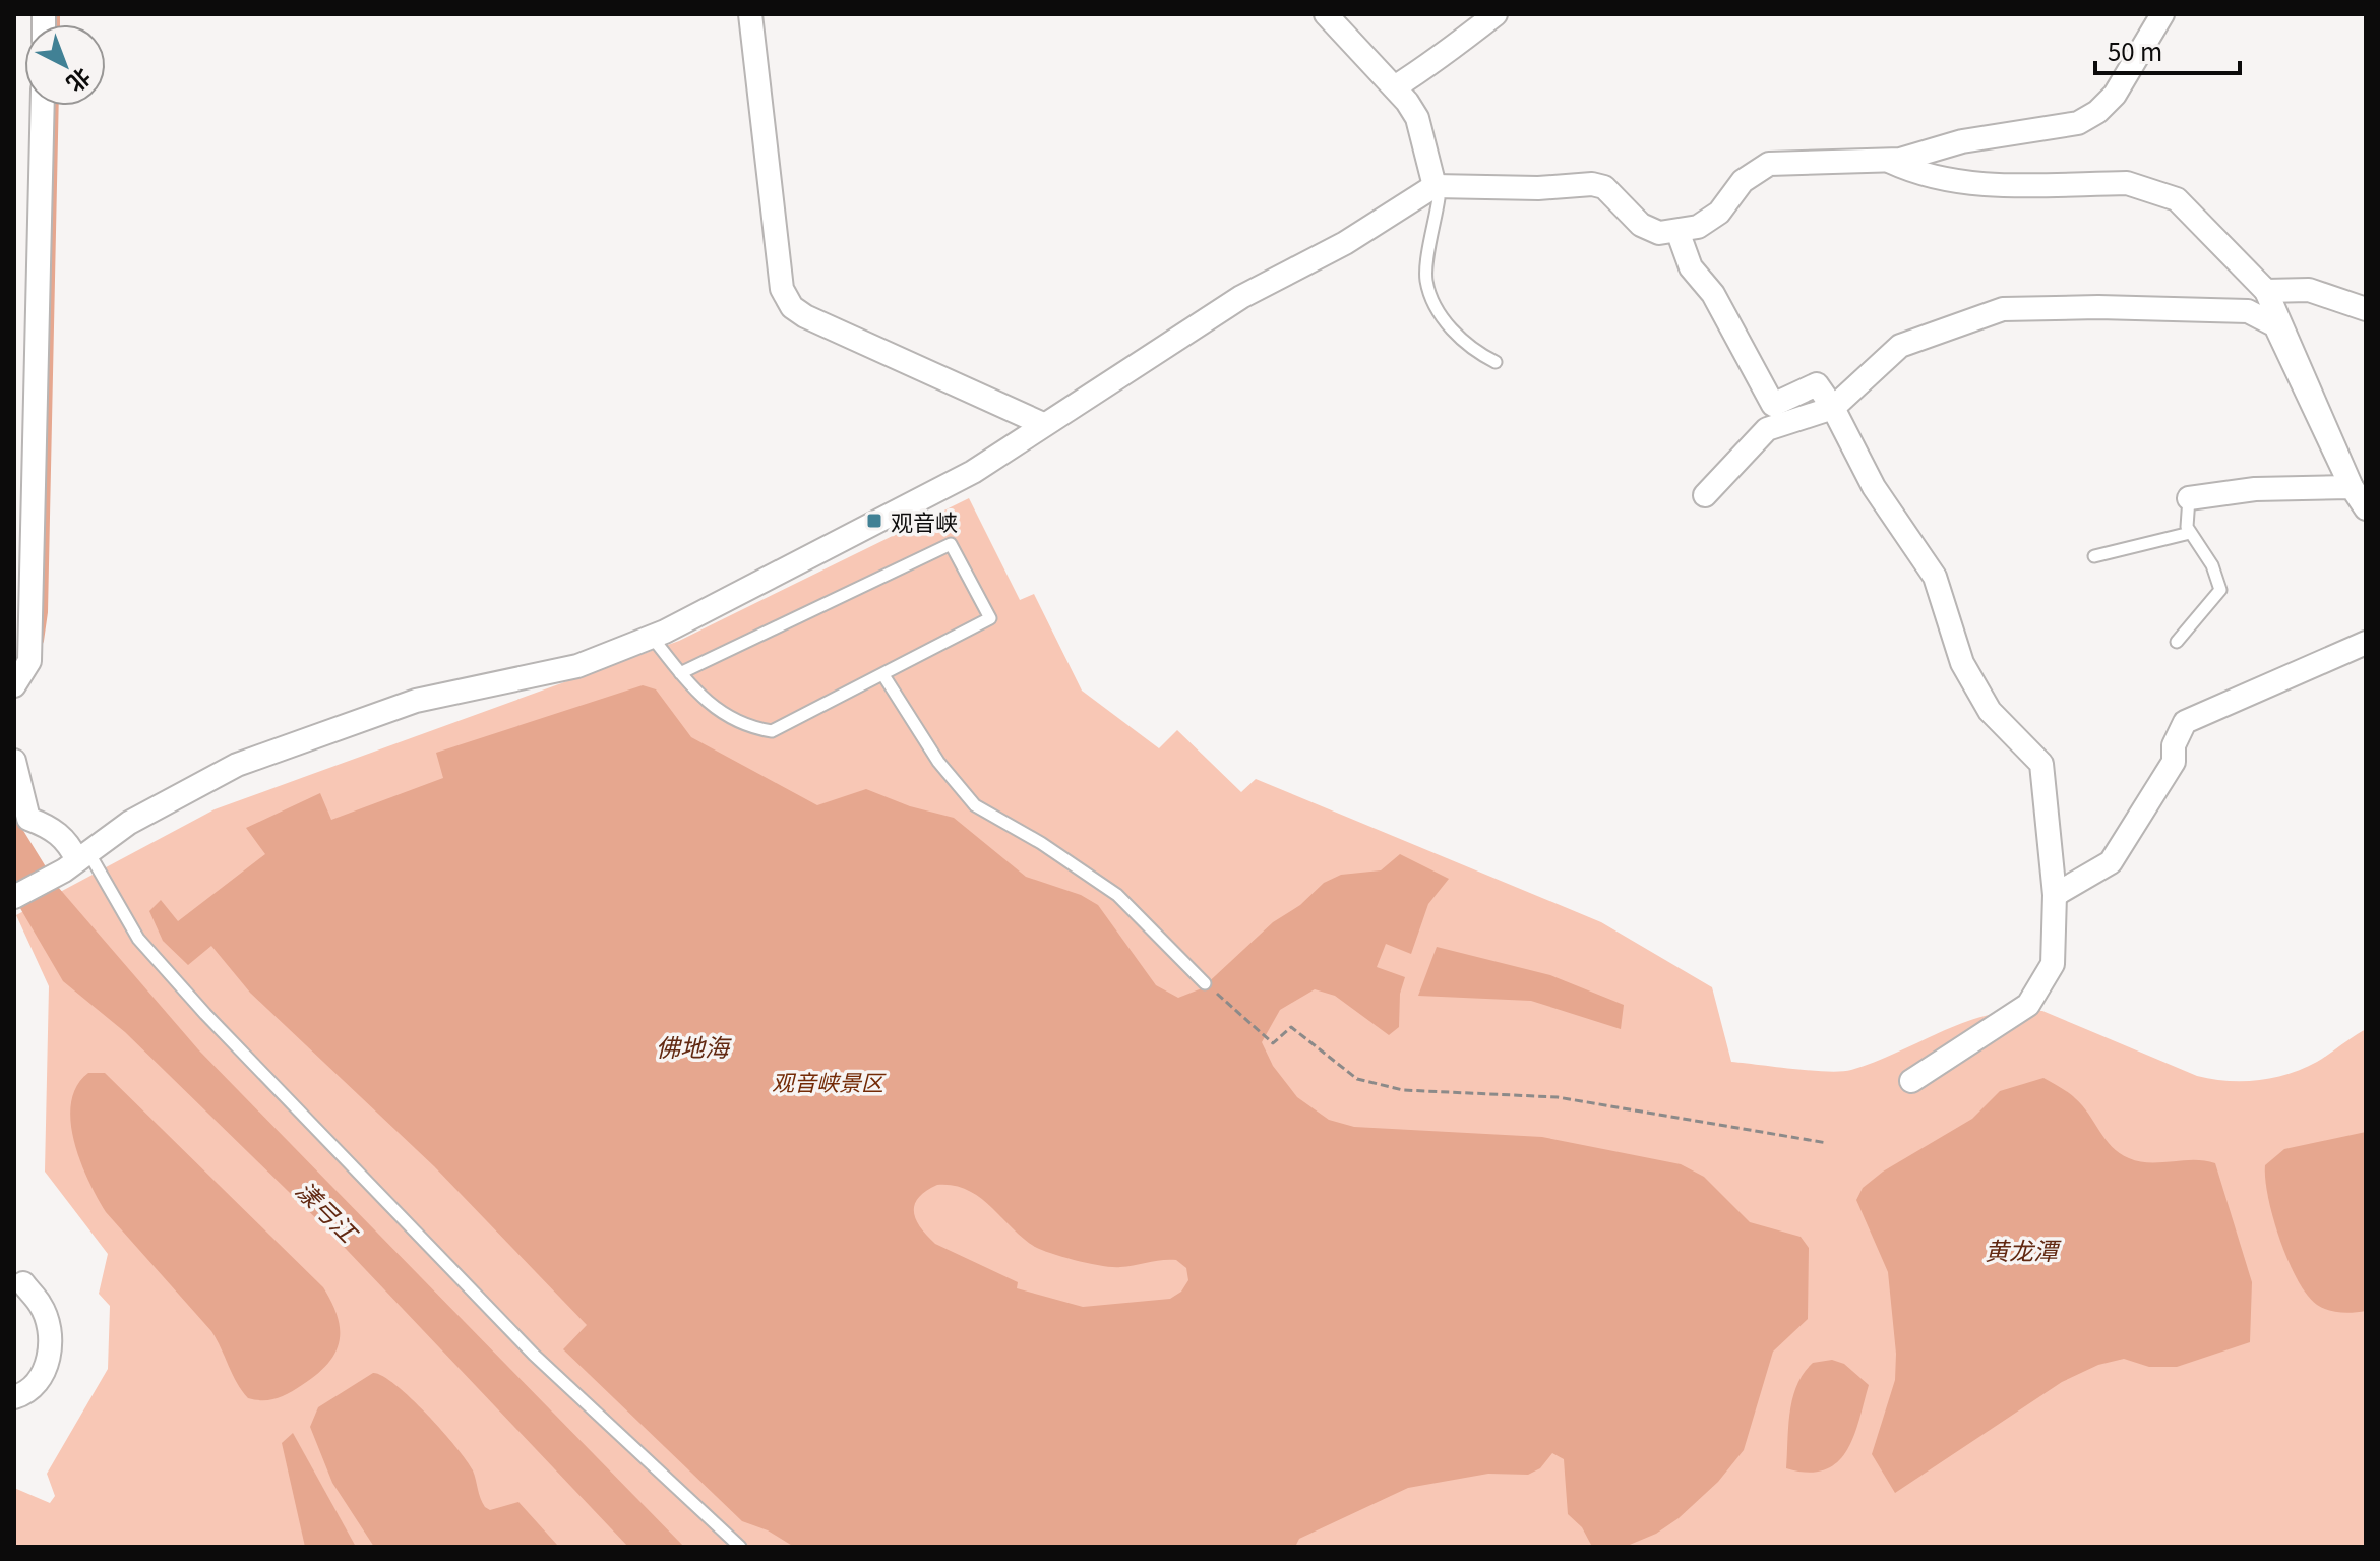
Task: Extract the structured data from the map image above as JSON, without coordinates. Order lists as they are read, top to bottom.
{
  "water": ["佛地海", "漾弓江", "黄龙潭"],
  "parks": ["观音峡景区"],
  "places": {
    "transit": ["观音峡"]
  },
  "scale_bar": "50 m",
  "north": "bottom right"
}
